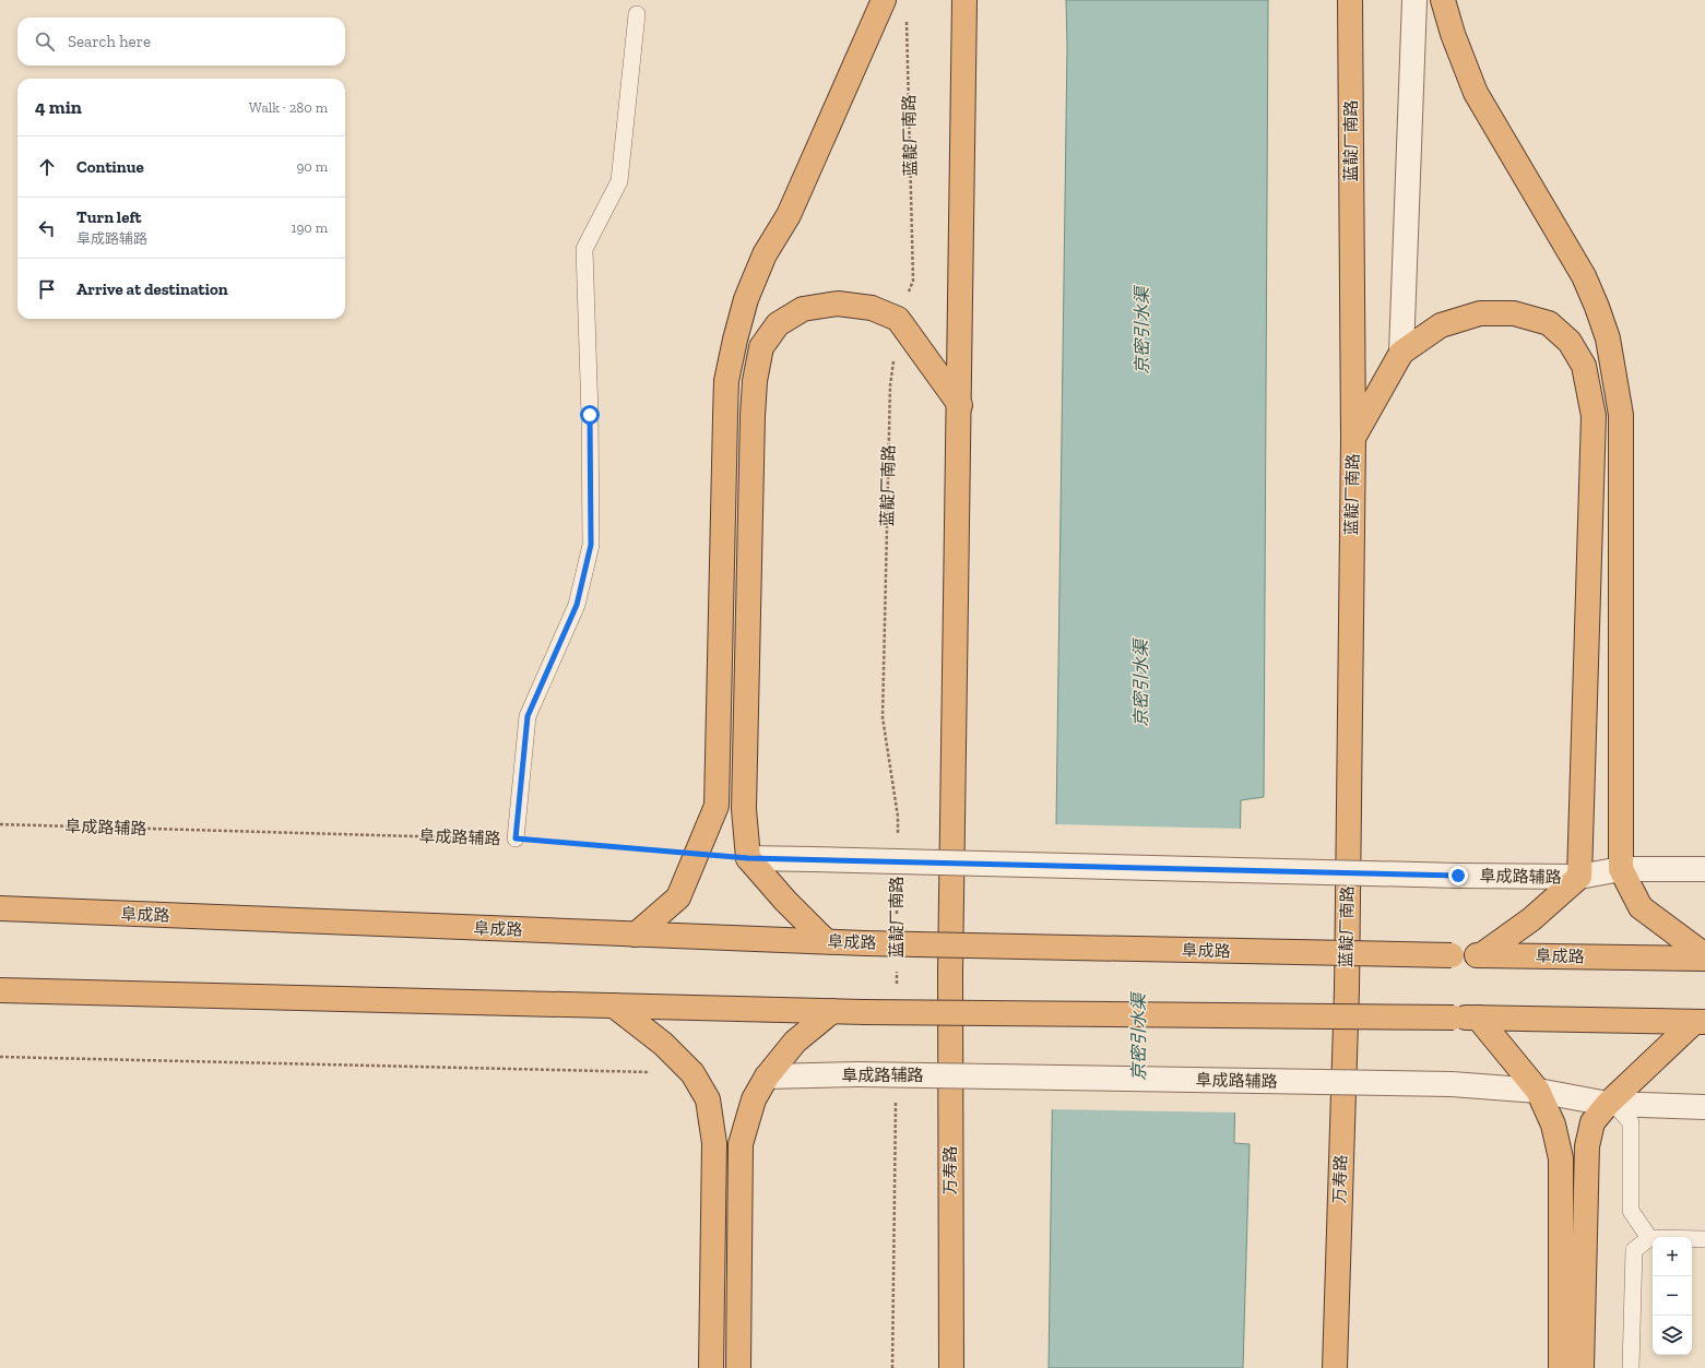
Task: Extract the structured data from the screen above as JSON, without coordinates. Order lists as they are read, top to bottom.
{
  "streets": {
    "highway": ["蓝靛厂南路", "阜成路", "万寿路"],
    "street": ["阜成路辅路"]
  },
  "crossings": [
    ["蓝靛厂南路", "万寿路"]
  ],
  "water": ["京密引水渠"],
  "page": {
    "search": "Search here",
    "heading": ["4 min", "Walk · 280 m"],
    "list": [
      ["Continue", "90 m"],
      ["Turn left", "阜成路辅路", "190 m"],
      "Arrive at destination"
    ],
    "map_buttons": ["+", "−"]
  }
}
